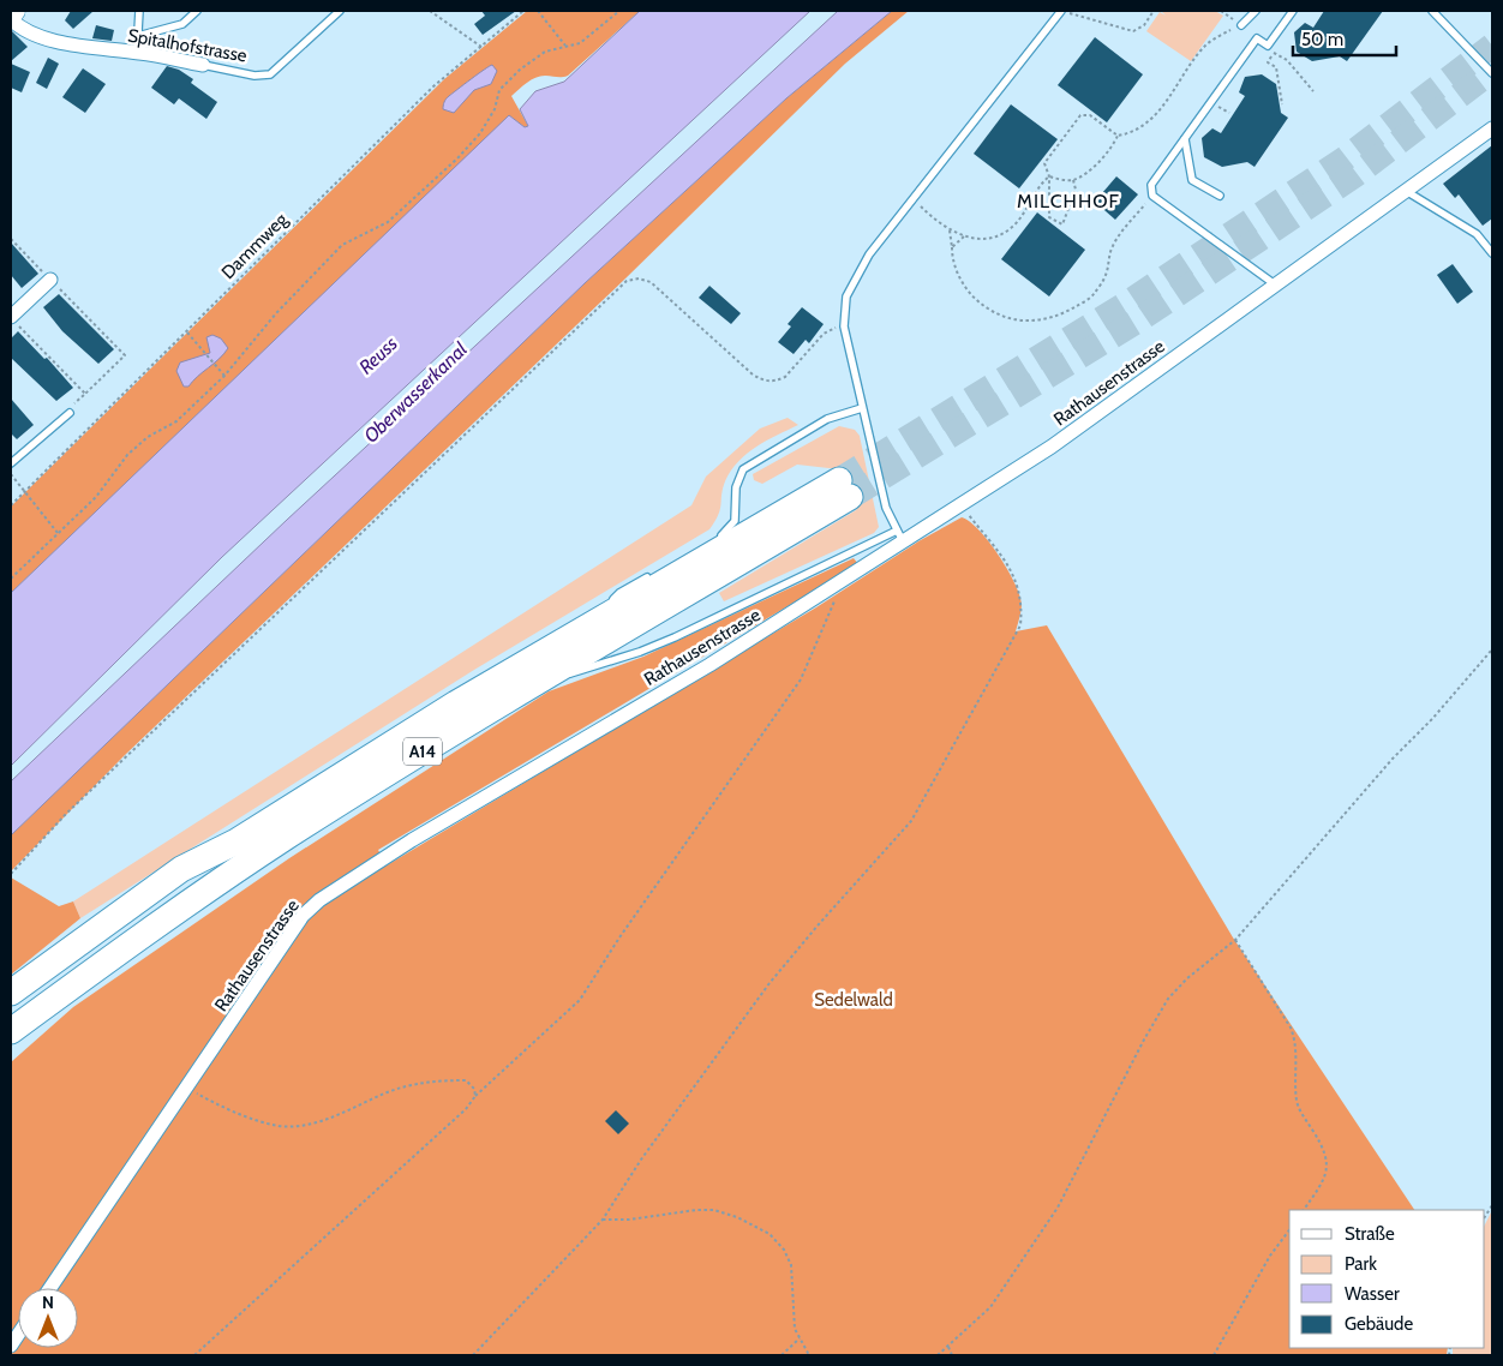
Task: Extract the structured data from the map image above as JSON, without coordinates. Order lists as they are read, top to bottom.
{
  "streets": {
    "highway": ["A14"],
    "street": ["Spitalhofstrasse", "Rathausenstrasse"],
    "path": ["Dammweg"]
  },
  "districts": ["MILCHHOF"],
  "water": ["Reuss", "Oberwasserkanal"],
  "parks": ["Sedelwald"],
  "legend": [
    "Straße",
    "Park",
    "Wasser",
    "Gebäude"
  ],
  "scale_bar": "50 m",
  "north": "top"
}
